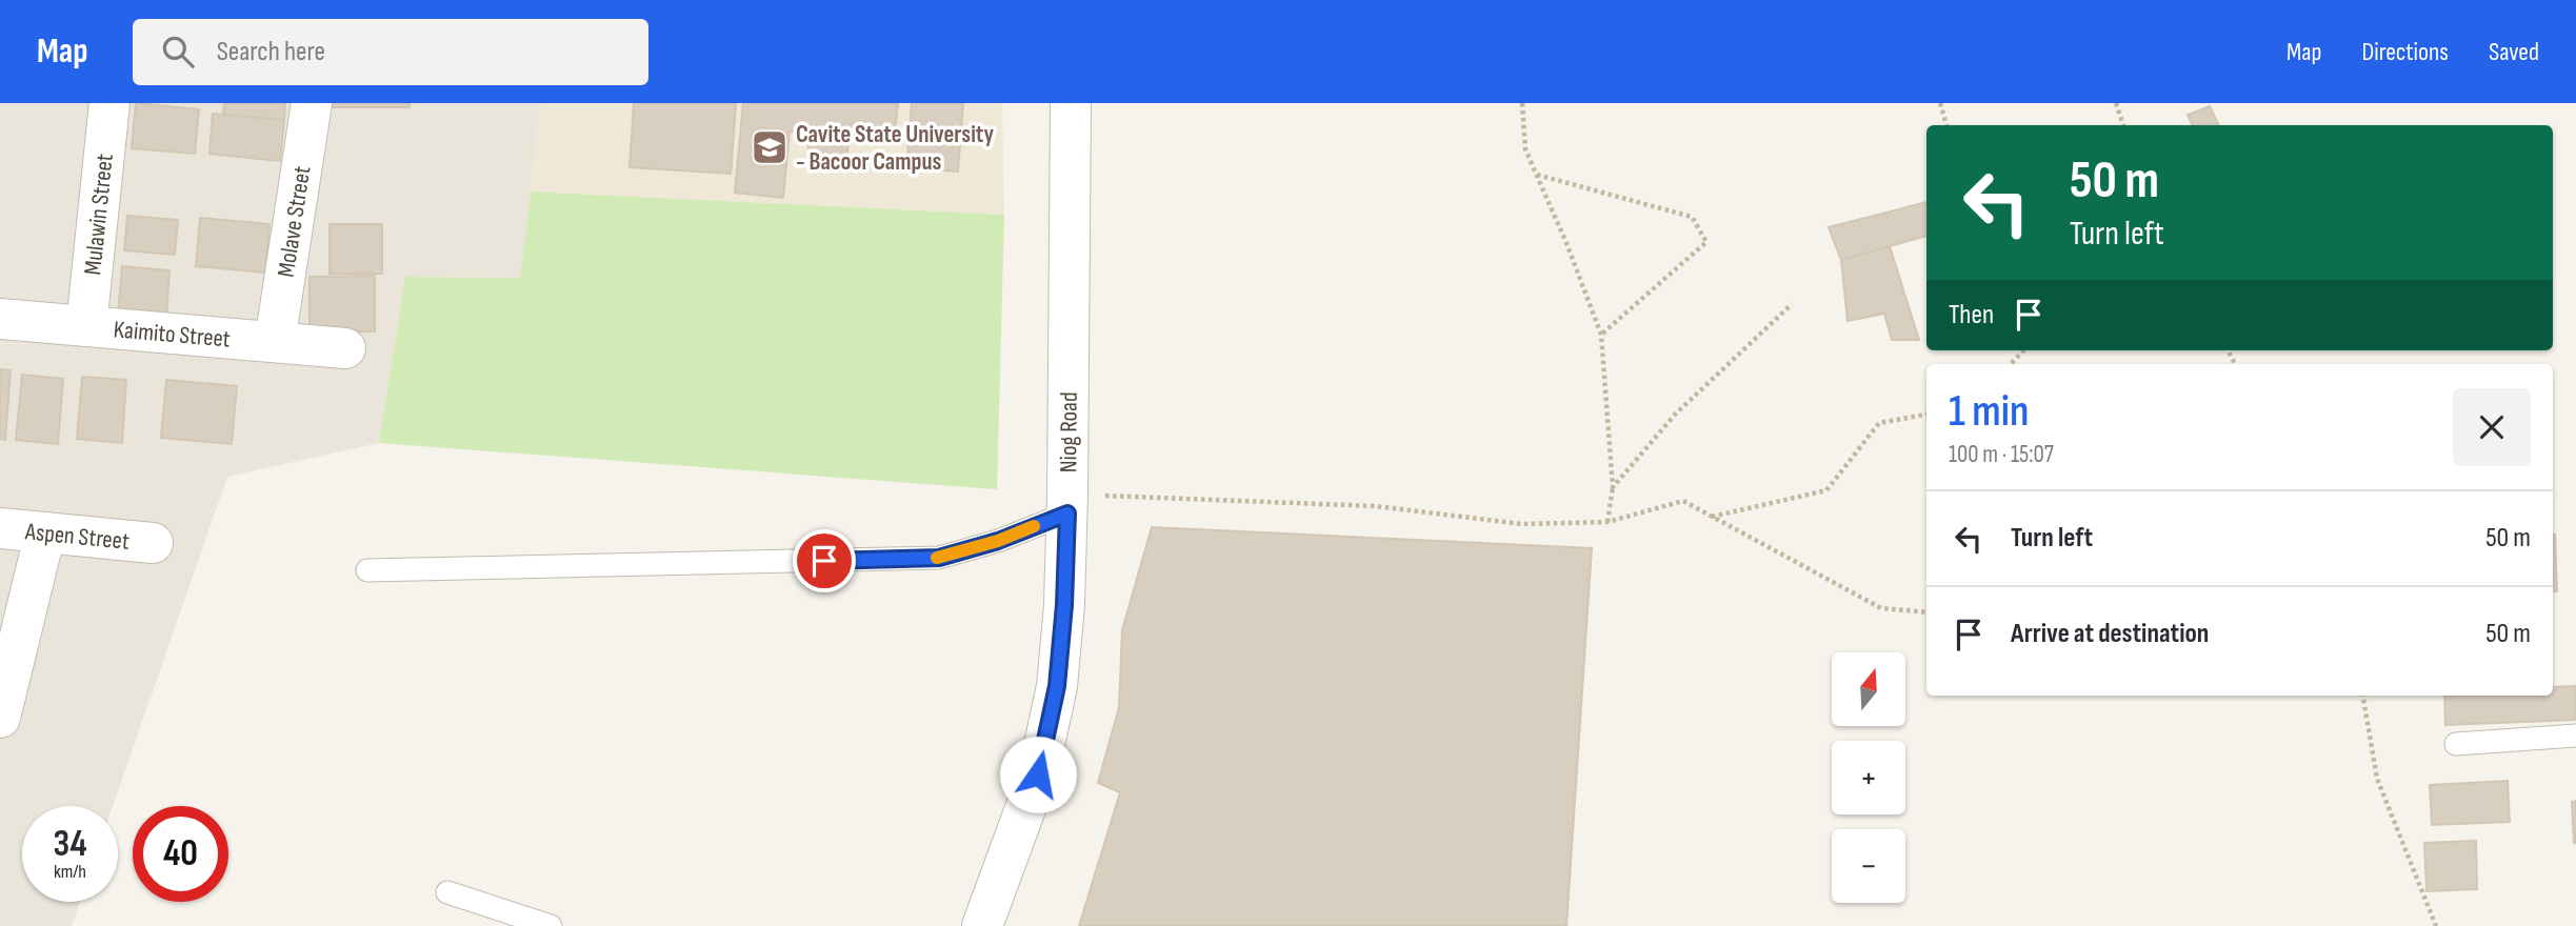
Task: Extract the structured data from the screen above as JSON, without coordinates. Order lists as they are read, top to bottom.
{
  "streets": {
    "street": [
      "Mulawin Street",
      "Molave Street",
      "Kaimito Street",
      "Niog Road",
      "Aspen Street"
    ]
  },
  "crossings": [
    ["Mulawin Street", "Kaimito Street"],
    ["Molave Street", "Kaimito Street"]
  ],
  "places": {
    "school or university": ["Cavite State University - Bacoor Campus"]
  },
  "north": "top",
  "page": {
    "header": "Map",
    "search": "Search here",
    "nav": ["Map", "Directions", "Saved"],
    "turn": ["50 m", "Turn left"],
    "then": "Then",
    "heading": ["1 min", "100 m · 15:07"],
    "list": [
      {
        "name": "Turn left",
        "value": "50 m"
      },
      {
        "name": "Arrive at destination",
        "value": "50 m"
      }
    ],
    "map_buttons": ["+", "−"],
    "speed": "34 km/h",
    "limit": "40"
  }
}
